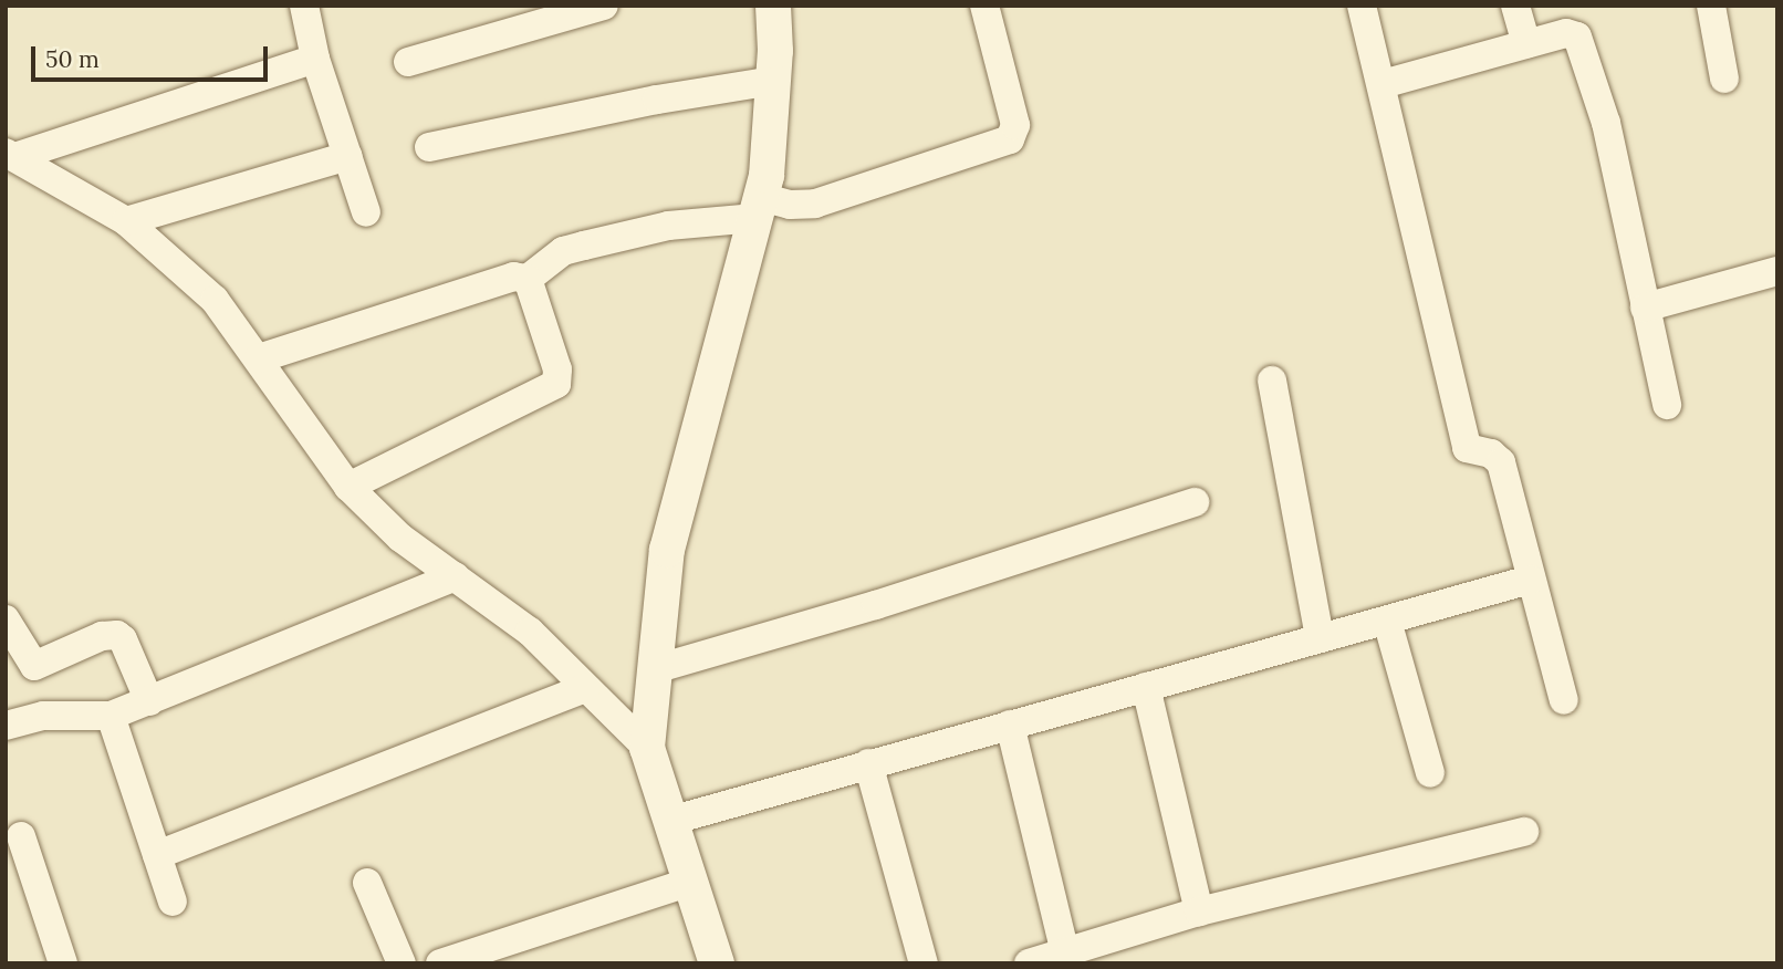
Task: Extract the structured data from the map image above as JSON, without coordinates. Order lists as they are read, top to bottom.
{
  "scale_bar": "50 m"
}
